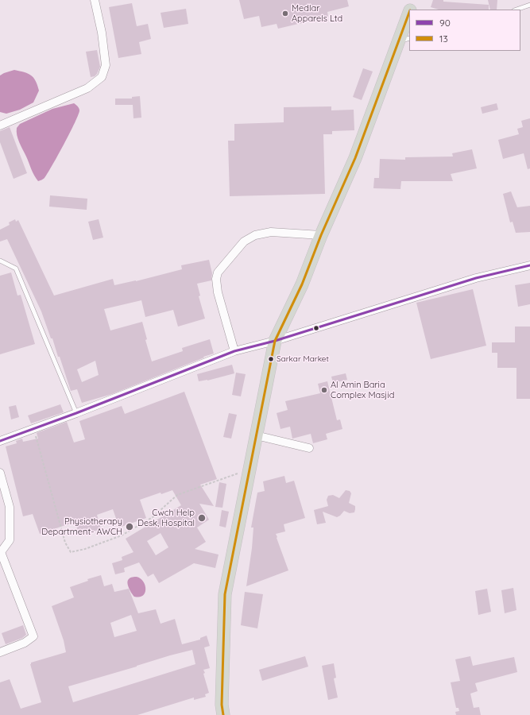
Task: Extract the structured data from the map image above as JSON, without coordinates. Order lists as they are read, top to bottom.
{
  "places": [
    "Medlar Apparels Ltd",
    "Sarkar Market",
    "Al Amin Baria Complex Masjid",
    "Cwch Help Desk, Hospital",
    "Physiotherapy Department- AWCH"
  ],
  "lines": ["transit line 13", "transit line 90"],
  "legend": ["90", "13"]
}
